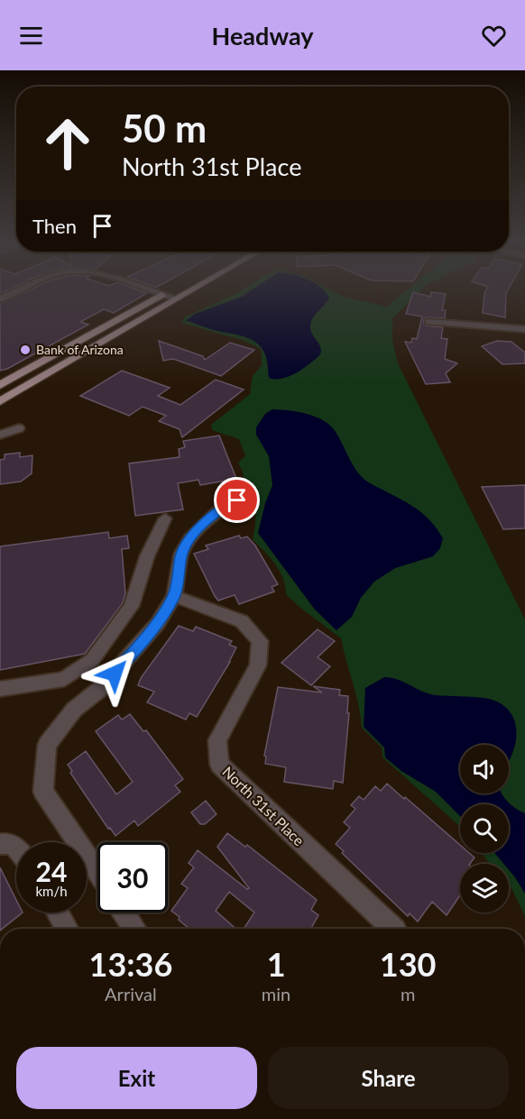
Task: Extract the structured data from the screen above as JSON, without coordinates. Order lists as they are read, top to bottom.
{
  "streets": {
    "street": ["North 31st Place"]
  },
  "places": ["Bank of Arizona"],
  "page": {
    "header": "Headway",
    "turn": ["50 m", "North 31st Place"],
    "then": "Then",
    "speed": "24 km/h",
    "limit": "30",
    "eta": [
      "13:36",
      "Arrival",
      "1",
      "min",
      "130",
      "m"
    ],
    "buttons": ["Exit", "Share"]
  }
}
